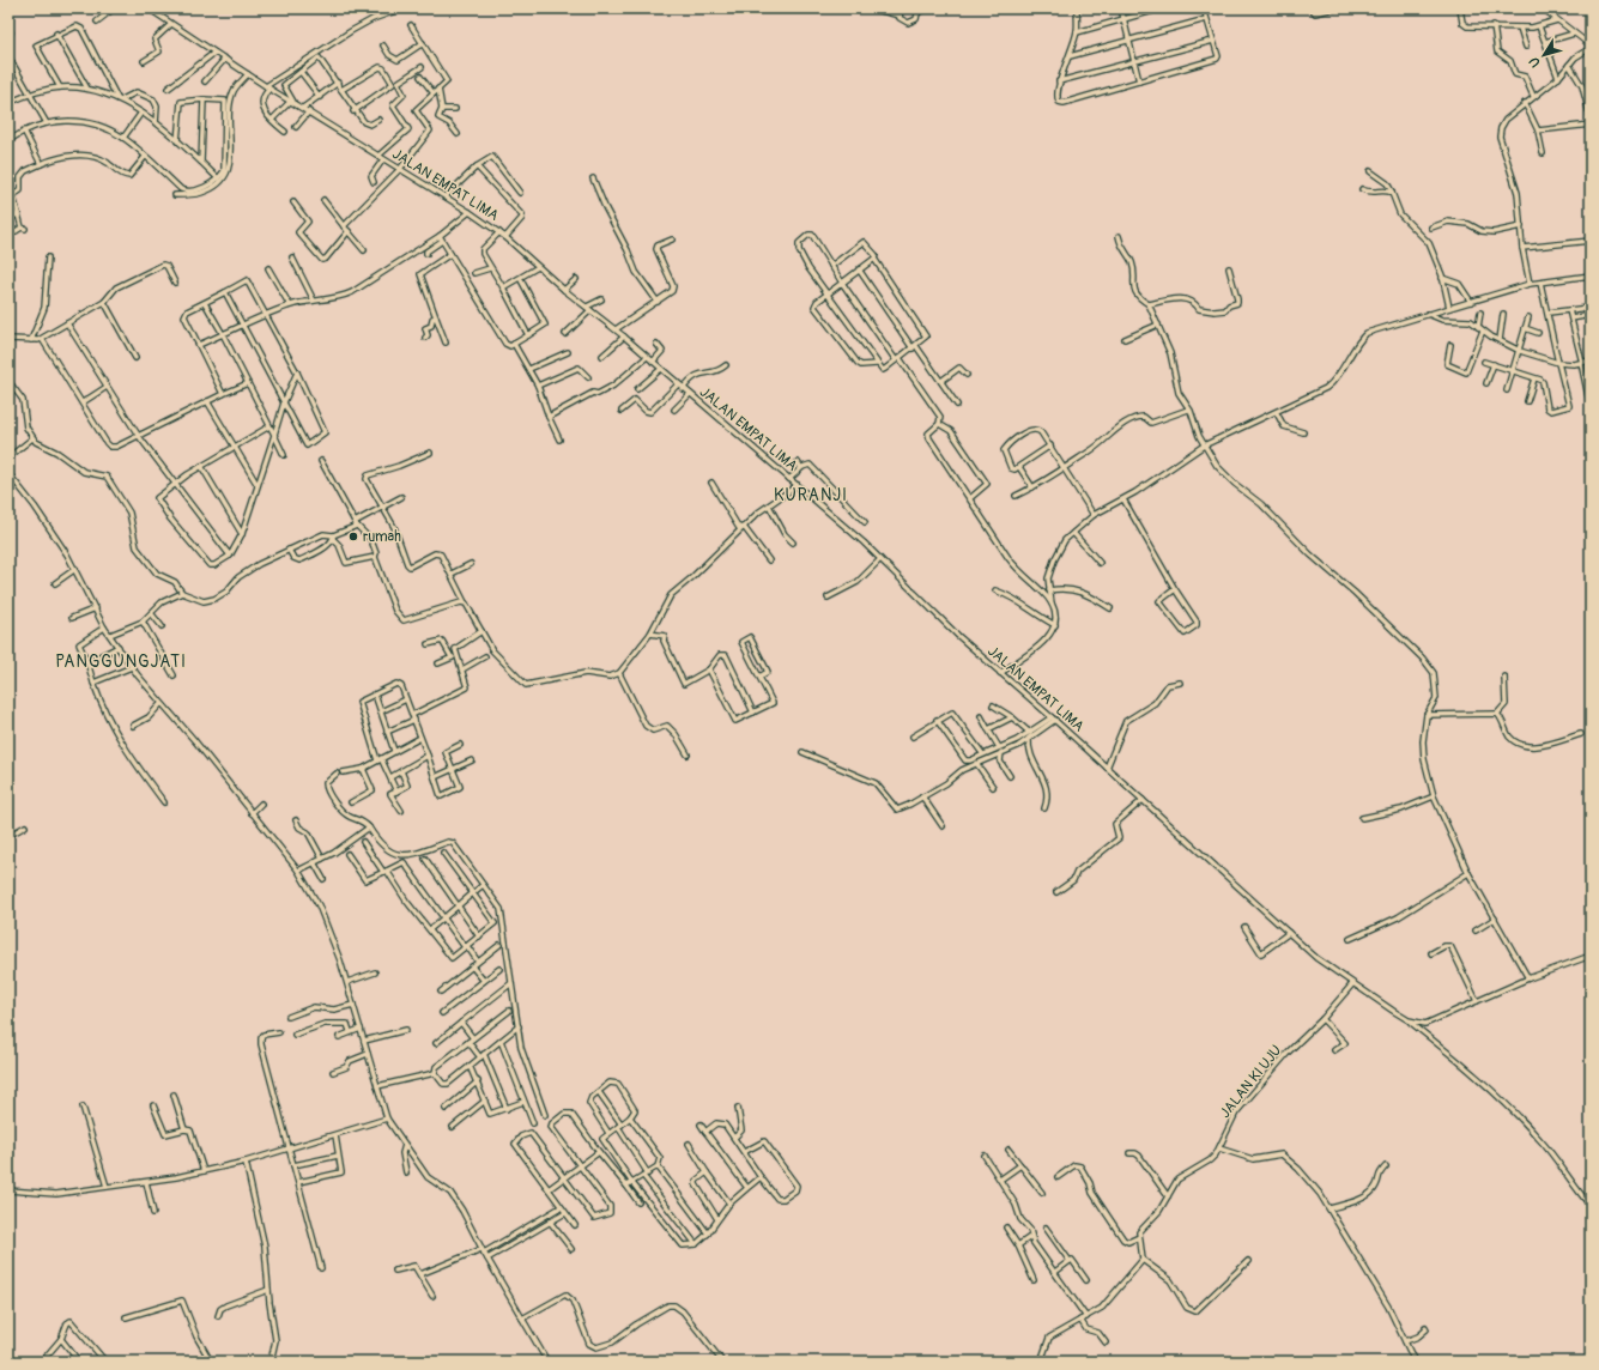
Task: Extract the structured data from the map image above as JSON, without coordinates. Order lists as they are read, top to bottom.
{
  "streets": {
    "street": ["JALAN EMPAT LIMA", "JALAN KI UJU"]
  },
  "crossings": [
    ["JALAN EMPAT LIMA", "JALAN KI UJU"]
  ],
  "districts": ["KURANJI", "PANGGUNGJATI"],
  "places": ["rumah"],
  "north": "bottom left"
}
